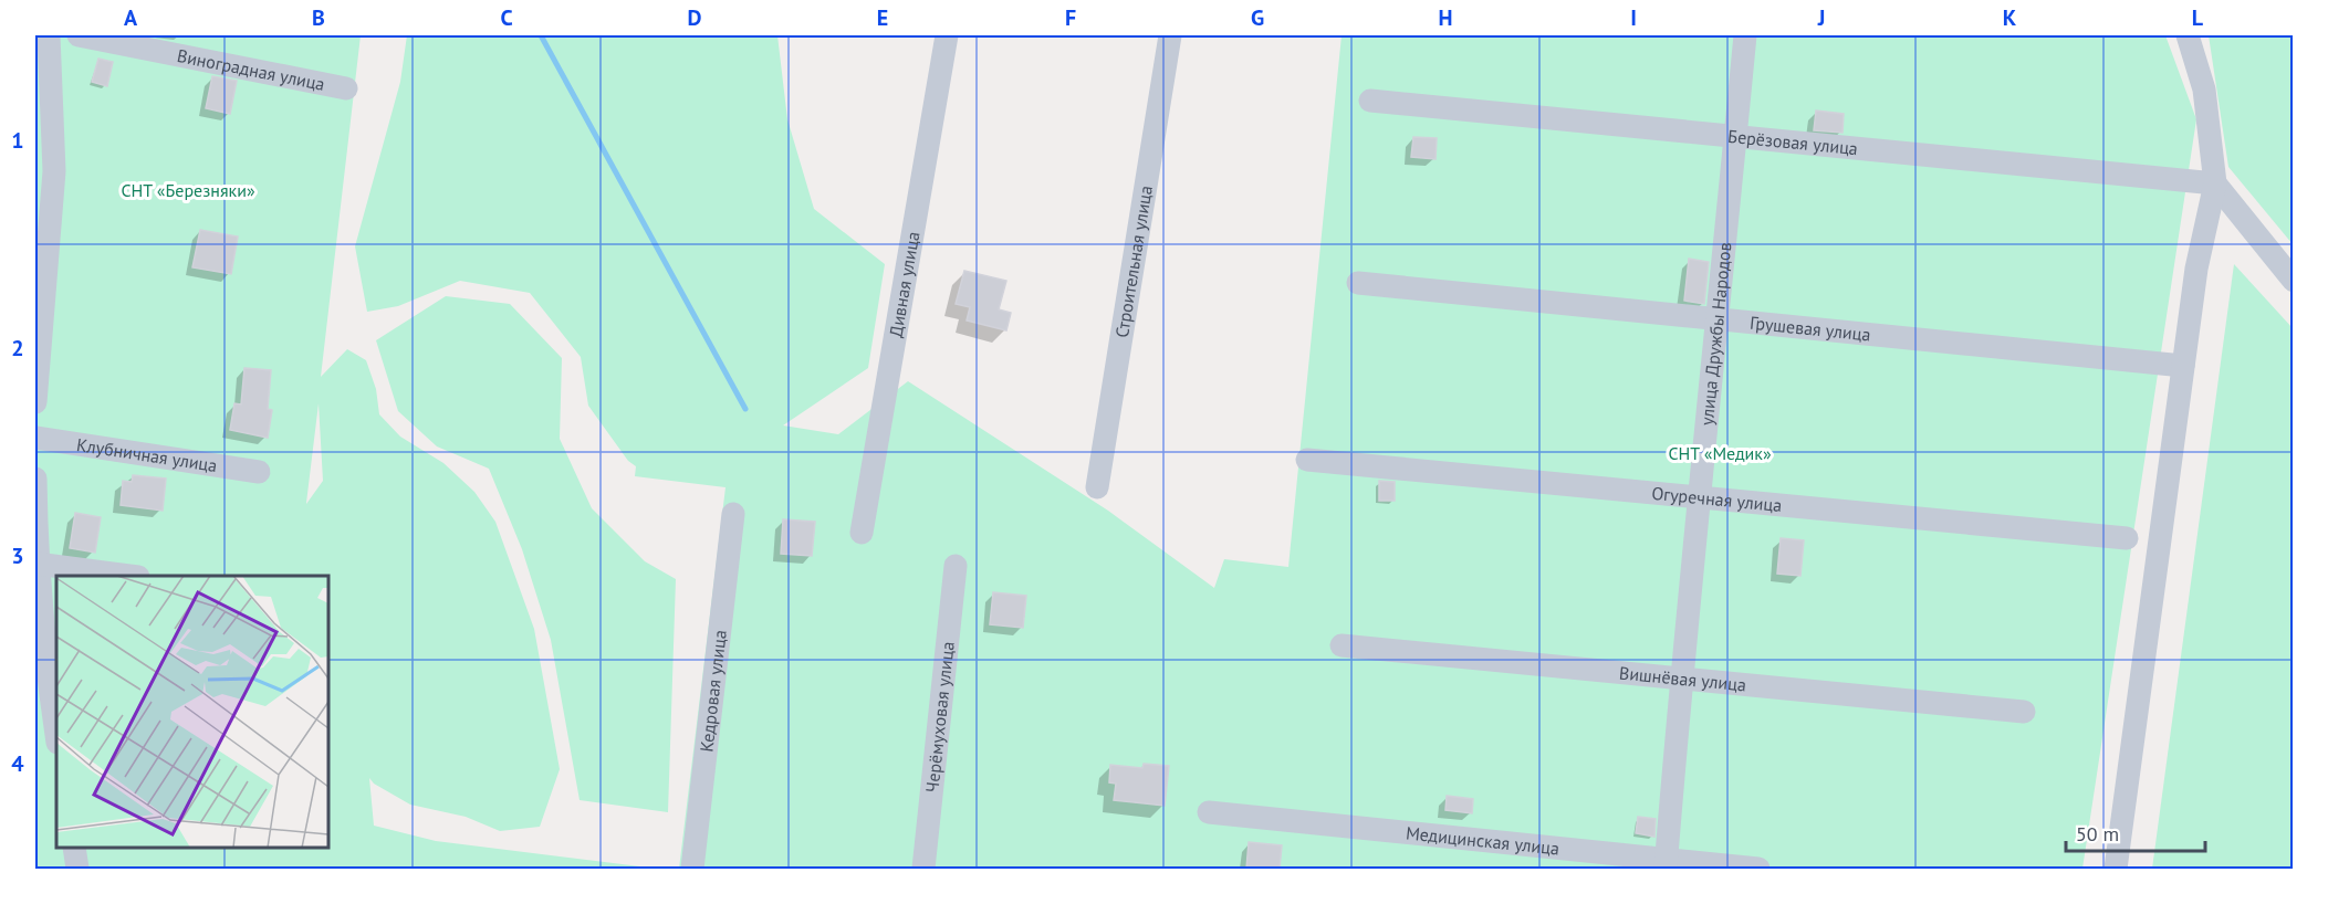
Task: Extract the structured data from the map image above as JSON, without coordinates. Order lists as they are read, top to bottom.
{
  "streets": {
    "street": [
      "Виноградная улица",
      "Берёзовая улица",
      "Строительная улица",
      "Дивная улица",
      "Грушевая улица",
      "улица Дружбы Народов",
      "Клубничная улица",
      "Огуречная улица",
      "Вишнёвая улица",
      "Кедровая улица",
      "Черёмуховая улица",
      "Медицинская улица"
    ]
  },
  "crossings": [
    ["Берёзовая улица", "улица Дружбы Народов"],
    ["Грушевая улица", "улица Дружбы Народов"],
    ["улица Дружбы Народов", "Огуречная улица"],
    ["улица Дружбы Народов", "Вишнёвая улица"],
    ["улица Дружбы Народов", "Медицинская улица"]
  ],
  "parks": ["СНТ «Березняки»", "СНТ «Медик»"],
  "scale_bar": "50 m",
  "grid": {
    "columns": [
      "A",
      "B",
      "C",
      "D",
      "E",
      "F",
      "G",
      "H",
      "I",
      "J",
      "K",
      "L"
    ],
    "rows": [
      "1",
      "2",
      "3",
      "4"
    ]
  }
}
